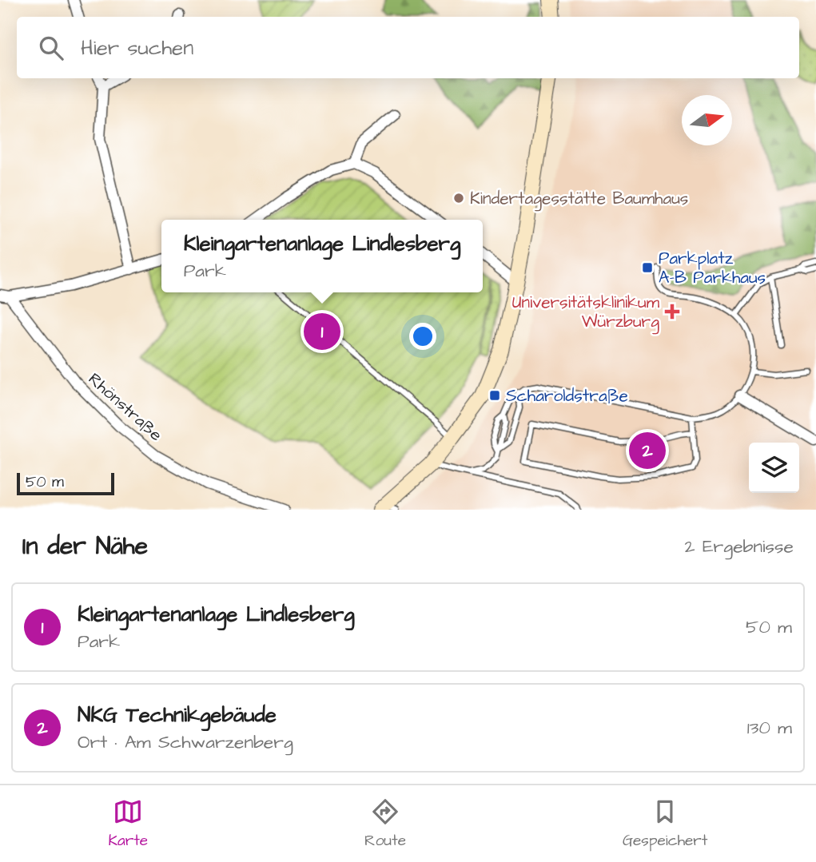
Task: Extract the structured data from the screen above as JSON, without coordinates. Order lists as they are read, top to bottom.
{
  "streets": {
    "street": ["Rhönstraße"]
  },
  "places": {
    "other": ["Kindertagesstätte Baumhaus"],
    "transit": ["Parkplatz A-B Parkhaus", "Scharoldstraße"],
    "health": ["Universitätsklinikum Würzburg"]
  },
  "scale_bar": "50 m",
  "north": "right",
  "page": {
    "search": "Hier suchen",
    "popup": ["Kleingartenanlage Lindlesberg", "Park"],
    "pins": ["1", "2"],
    "scale": "50 m",
    "heading": ["In der Nähe", "2 Ergebnisse"],
    "list": [
      {
        "mark": "1",
        "name": "Kleingartenanlage Lindlesberg",
        "note": "Park",
        "value": "50 m"
      },
      {
        "mark": "2",
        "name": "NKG Technikgebäude",
        "note": "Ort · Am Schwarzenberg",
        "value": "130 m"
      }
    ],
    "nav": ["Karte", "Route", "Gespeichert"]
  }
}
